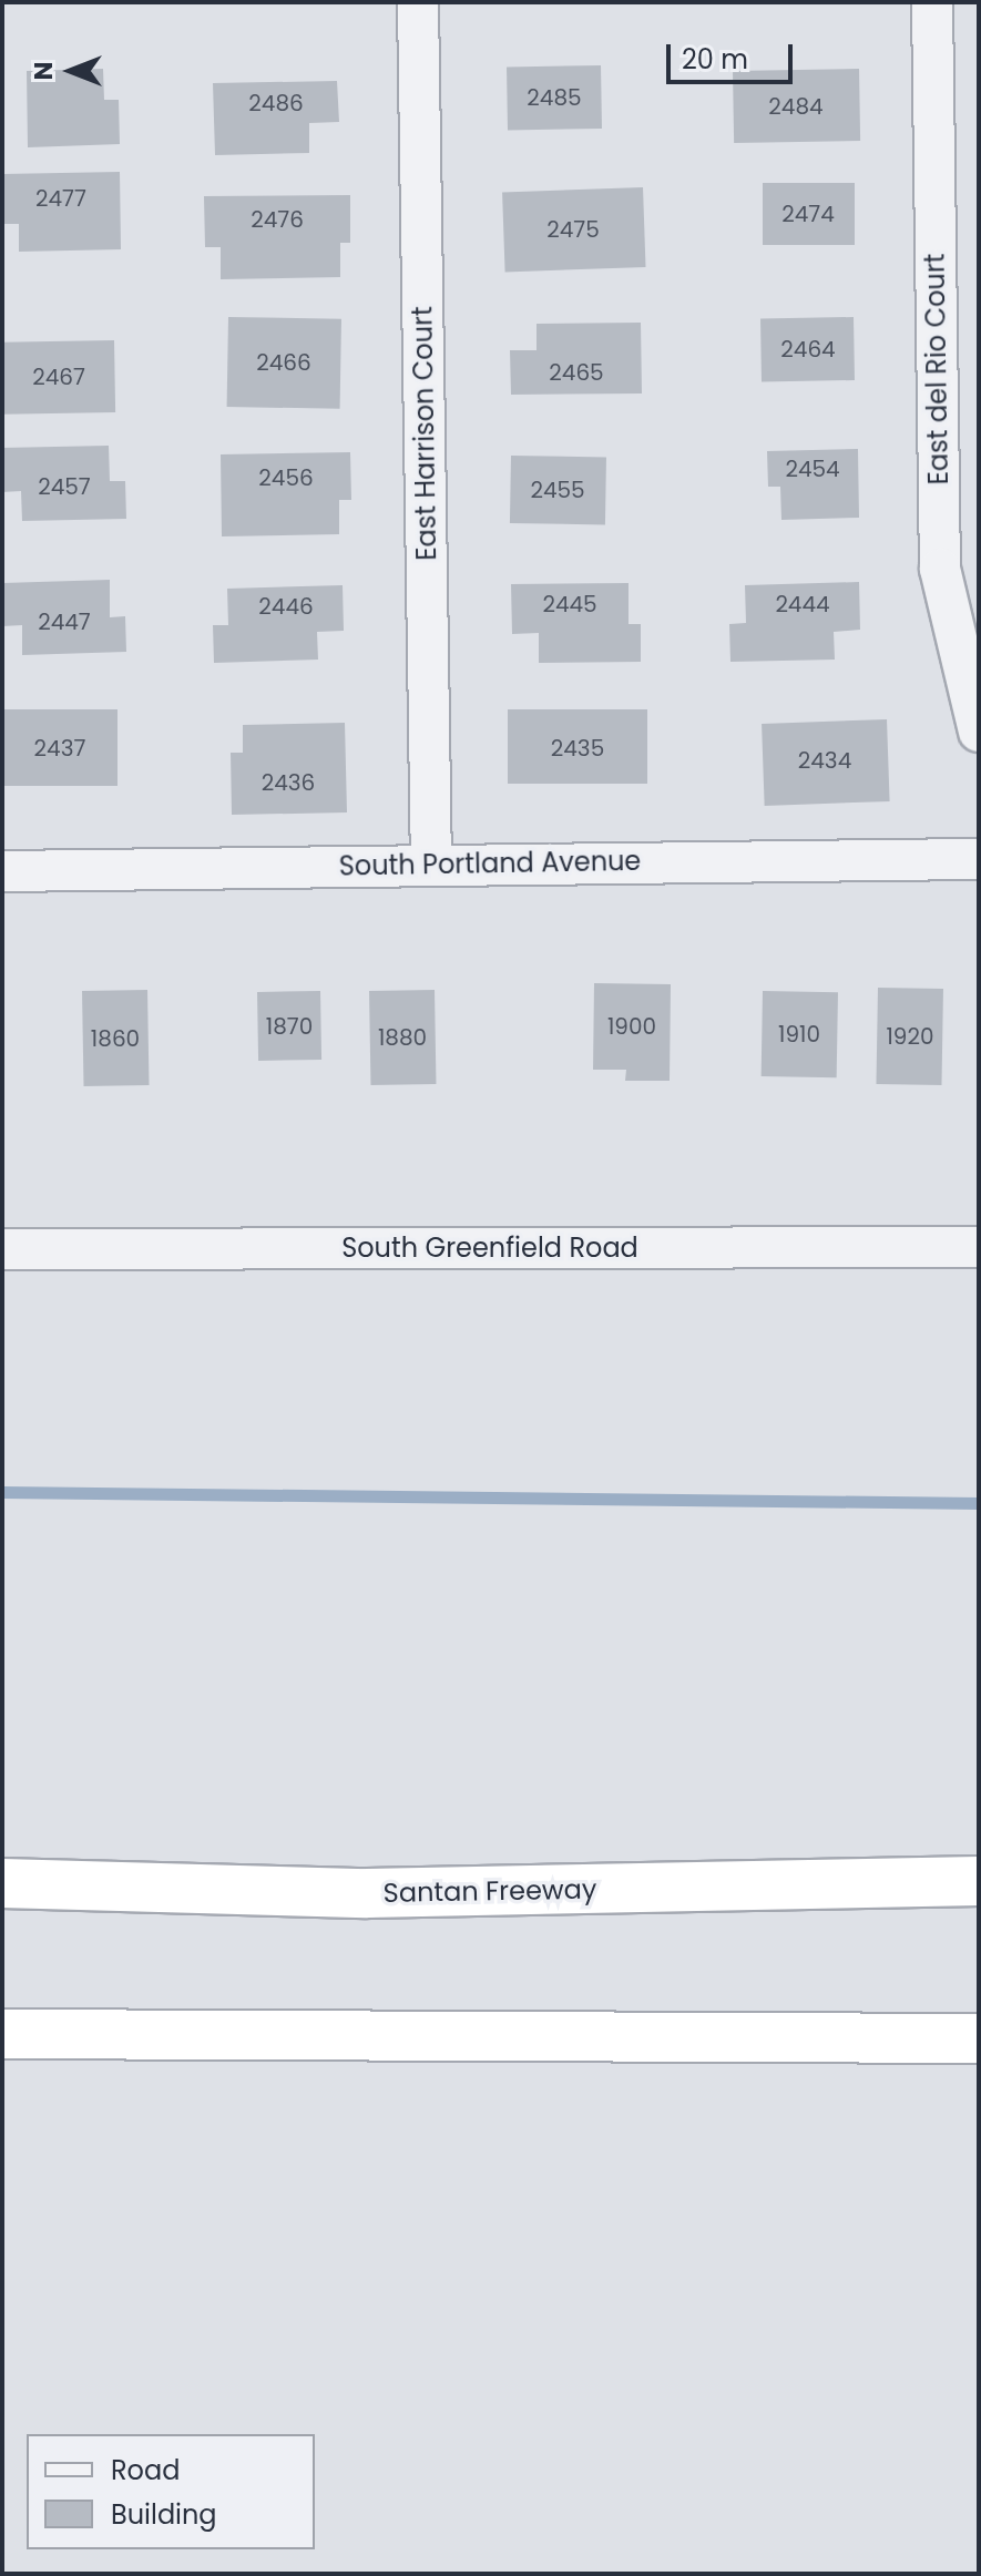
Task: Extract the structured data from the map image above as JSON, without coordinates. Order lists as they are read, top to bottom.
{
  "streets": {
    "highway": ["Santan Freeway"],
    "street": [
      "East del Rio Court",
      "East Harrison Court",
      "South Portland Avenue",
      "South Greenfield Road"
    ]
  },
  "crossings": [
    ["East Harrison Court", "South Portland Avenue"]
  ],
  "house_numbers": [
    "2485",
    "2486",
    "2484",
    "2477",
    "2474",
    "2476",
    "2475",
    "2464",
    "2466",
    "2465",
    "2467",
    "2454",
    "2456",
    "2457",
    "2455",
    "2445",
    "2444",
    "2446",
    "2447",
    "2437",
    "2435",
    "2434",
    "2436",
    "1870",
    "1900",
    "1910",
    "1920",
    "1880",
    "1860"
  ],
  "legend": ["Road", "Building"],
  "scale_bar": "20 m",
  "north": "left"
}
